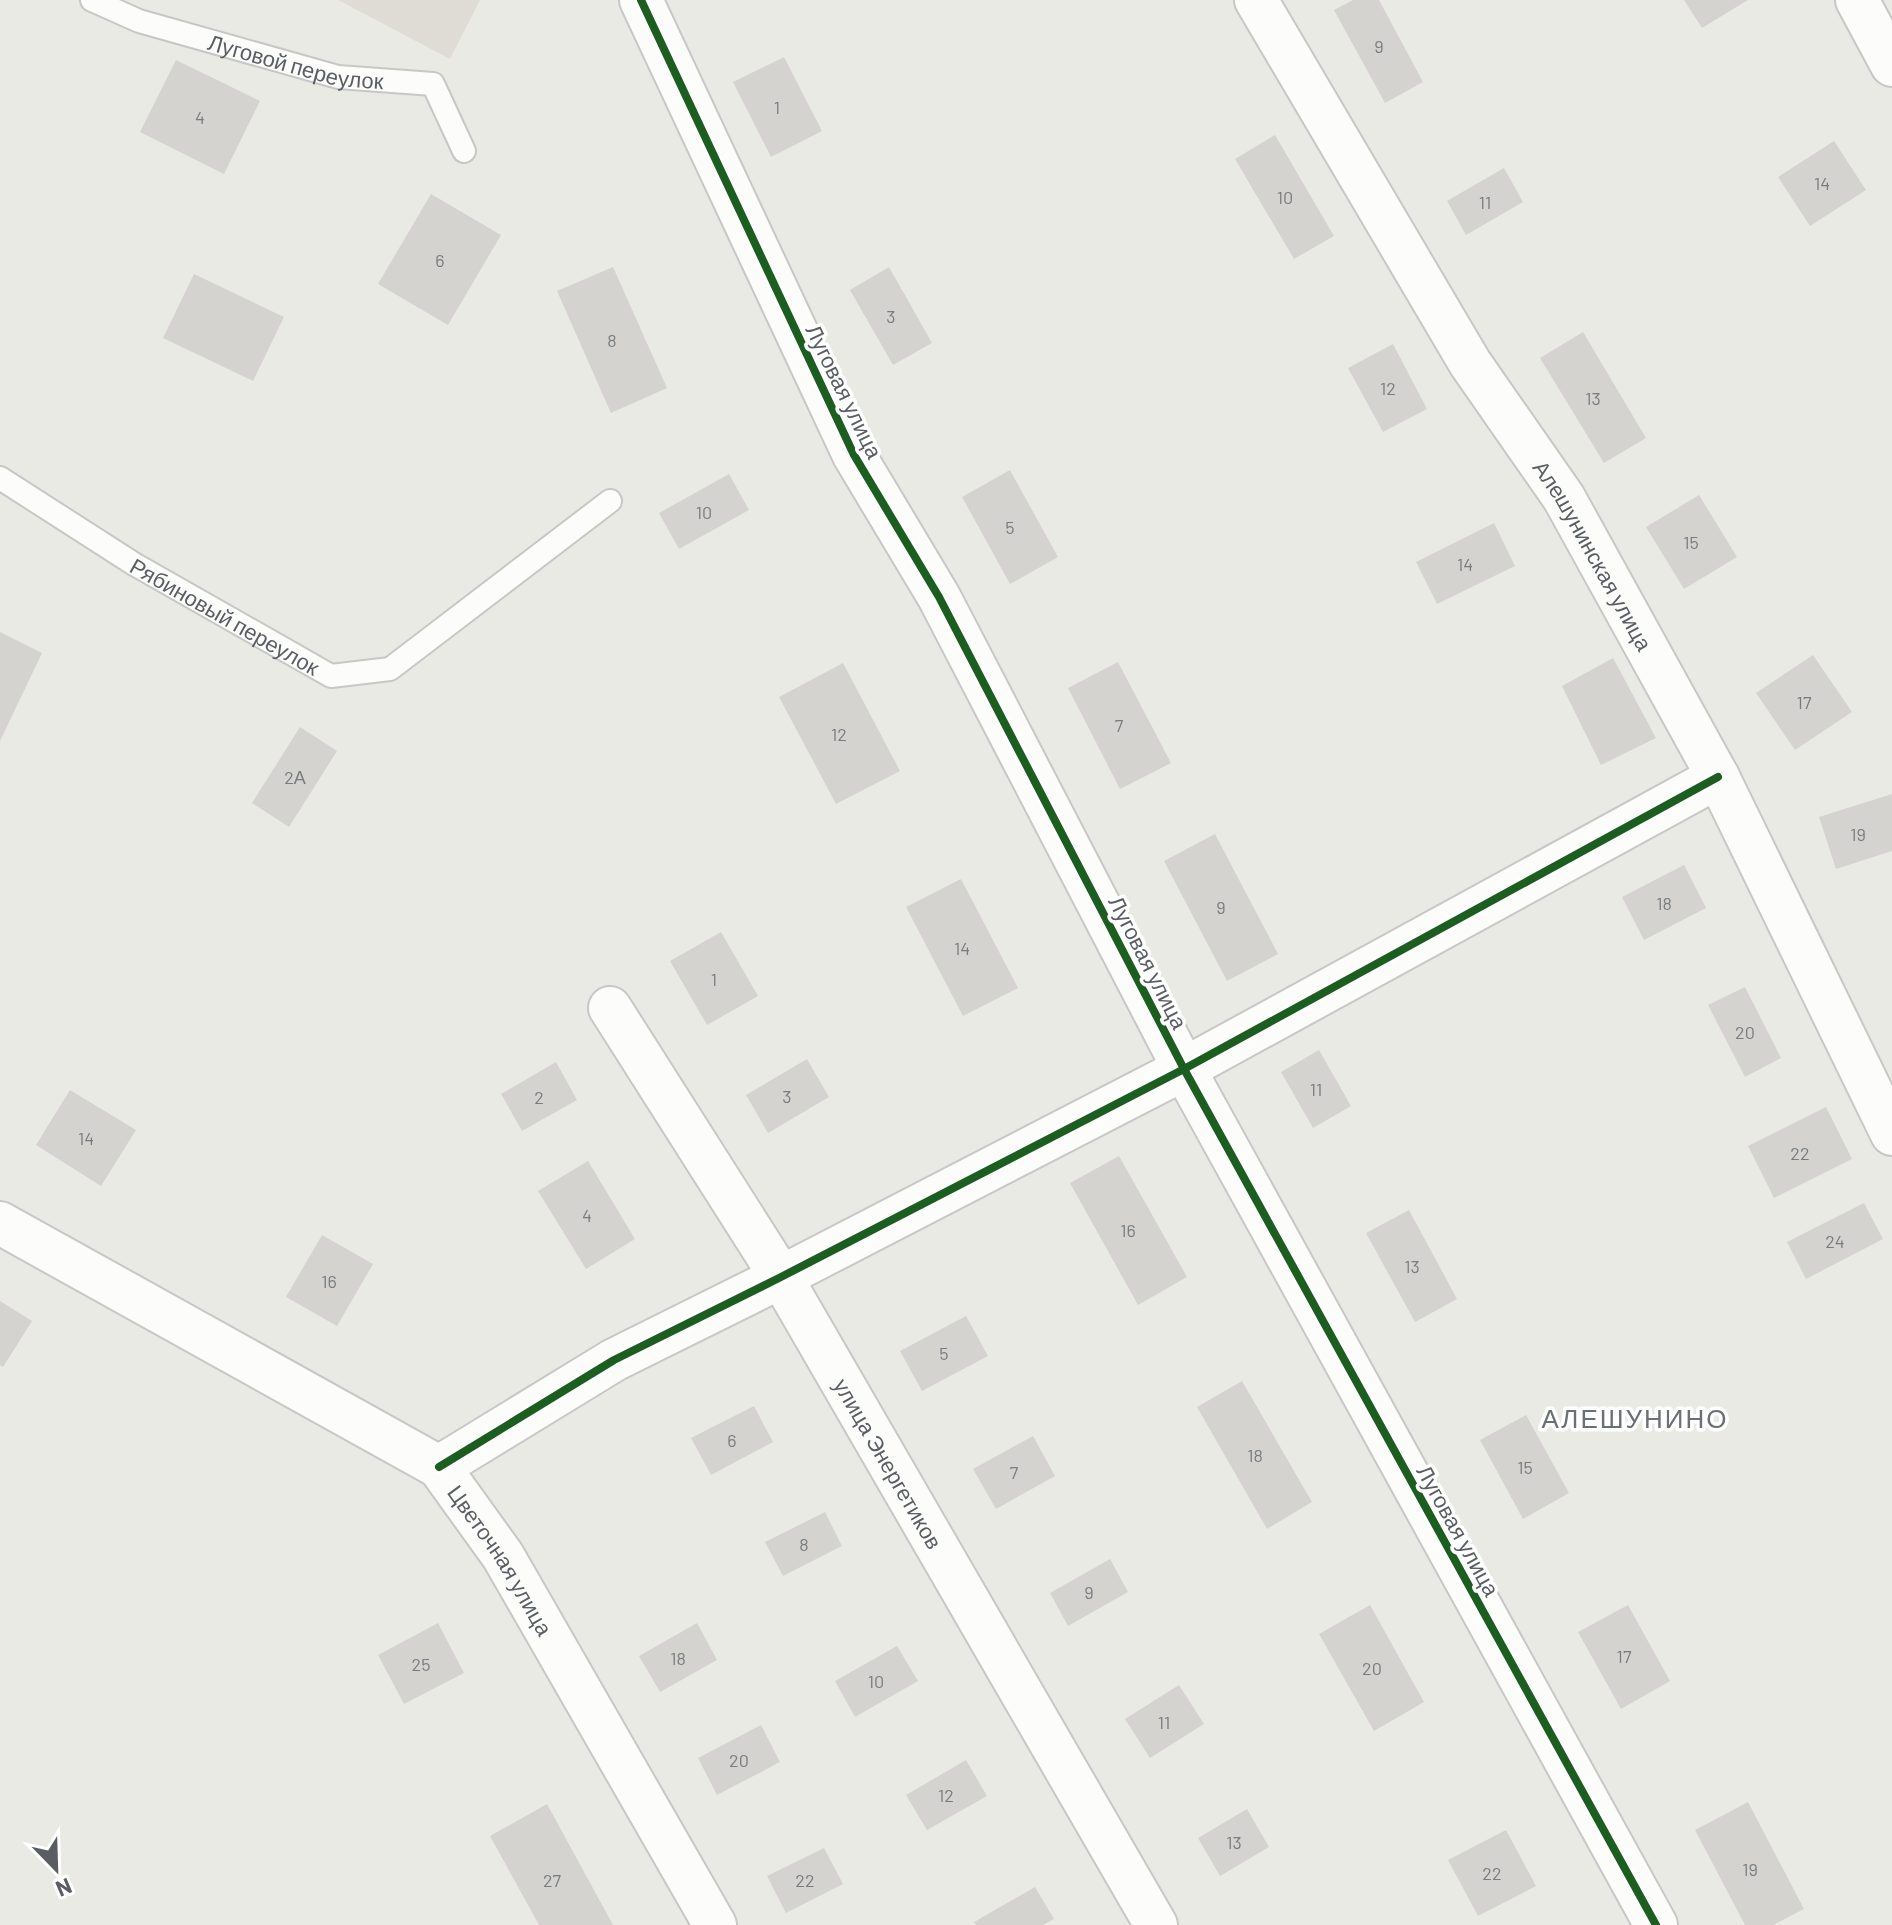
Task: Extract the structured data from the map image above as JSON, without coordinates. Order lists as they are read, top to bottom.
{
  "streets": {
    "street": [
      "Луговая улица",
      "Алешунинская улица",
      "улица Энергетиков",
      "Цветочная улица"
    ],
    "lane": ["Луговой переулок", "Рябиновый переулок"]
  },
  "districts": ["АЛЕШУНИНО"],
  "house_numbers": [
    "9",
    "1",
    "4",
    "14",
    "10",
    "11",
    "6",
    "3",
    "8",
    "12",
    "13",
    "10",
    "5",
    "15",
    "14",
    "17",
    "7",
    "12",
    "2А",
    "19",
    "18",
    "9",
    "14",
    "1",
    "20",
    "11",
    "3",
    "2",
    "14",
    "22",
    "4",
    "16",
    "24",
    "13",
    "16",
    "5",
    "6",
    "18",
    "15",
    "7",
    "8",
    "9",
    "17",
    "18",
    "25",
    "20",
    "10",
    "11",
    "20",
    "12",
    "13",
    "19",
    "22",
    "27",
    "22"
  ],
  "north": "bottom right"
}
